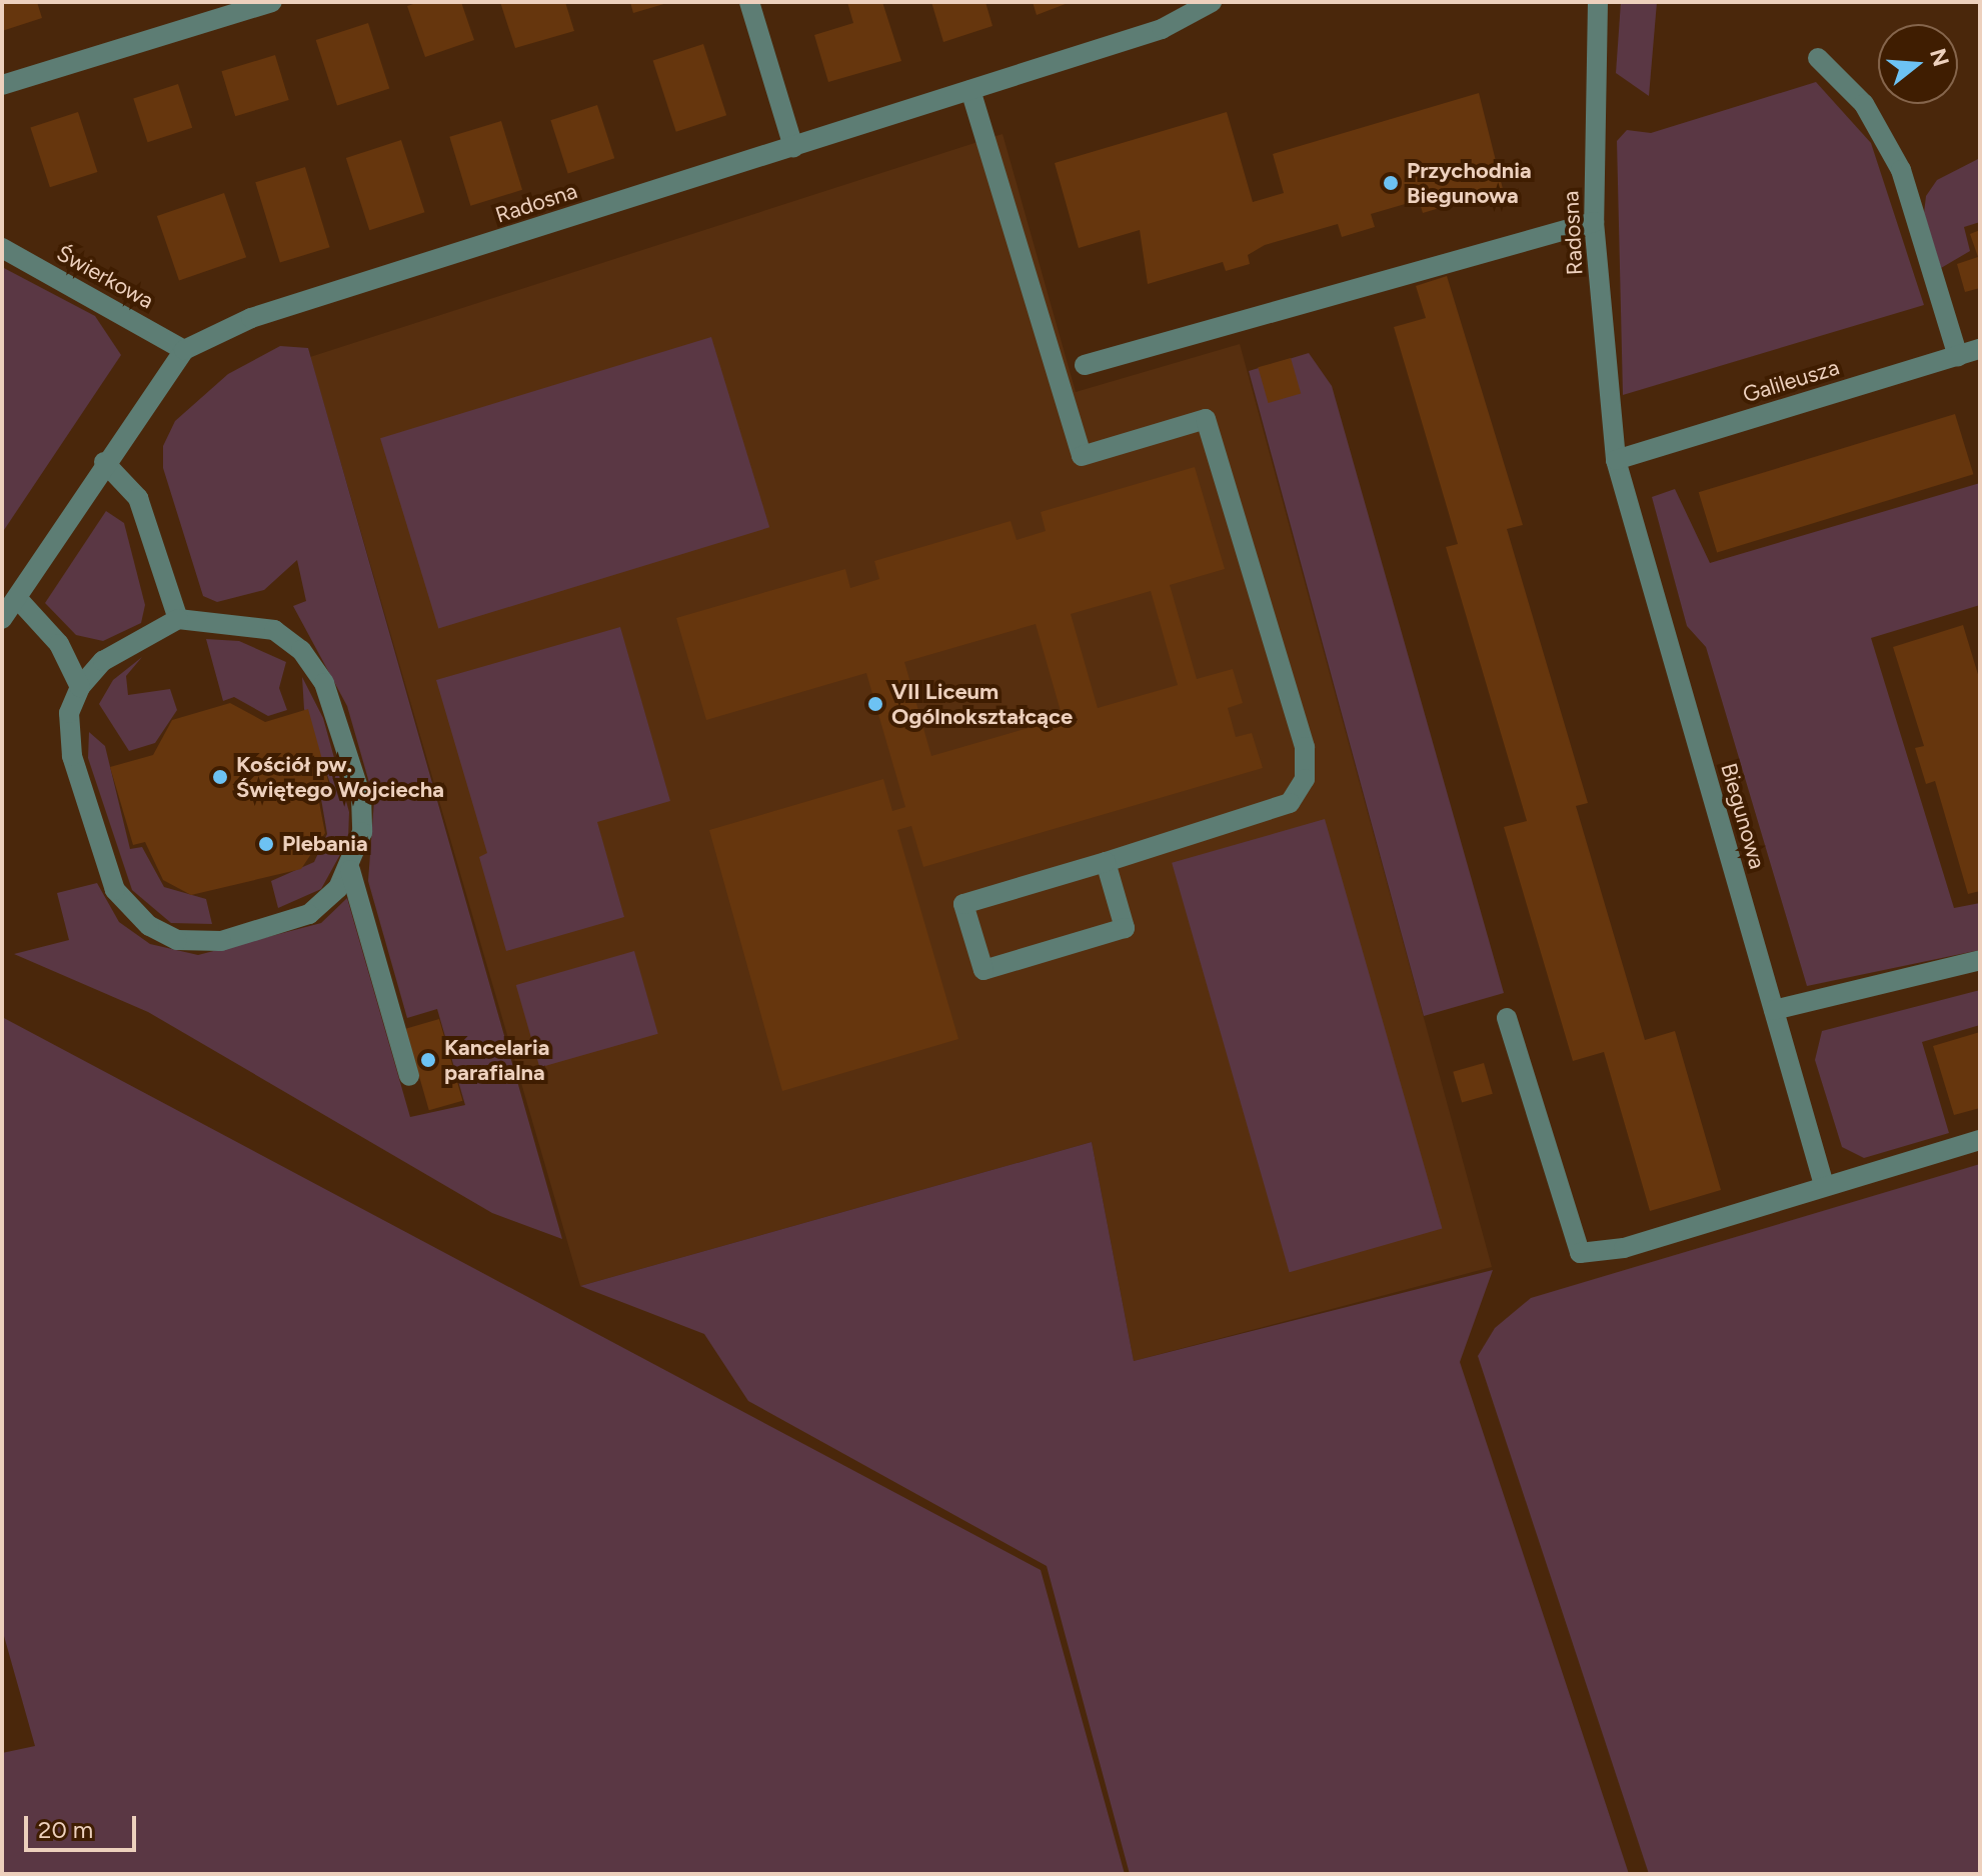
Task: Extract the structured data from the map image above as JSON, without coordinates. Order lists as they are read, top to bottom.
{
  "streets": {
    "street": [
      "Radosna",
      "Świerkowa",
      "Galileusza",
      "Biegunowa"
    ]
  },
  "crossings": [
    ["Radosna", "Świerkowa"],
    ["Radosna", "Galileusza"],
    ["Radosna", "Biegunowa"],
    ["Galileusza", "Biegunowa"]
  ],
  "places": [
    "Przychodnia Biegunowa",
    "VII Liceum Ogólnokształcące",
    "Kościół pw. Świętego Wojciecha",
    "Plebania",
    "Kancelaria parafialna"
  ],
  "scale_bar": "20 m",
  "north": "right"
}
